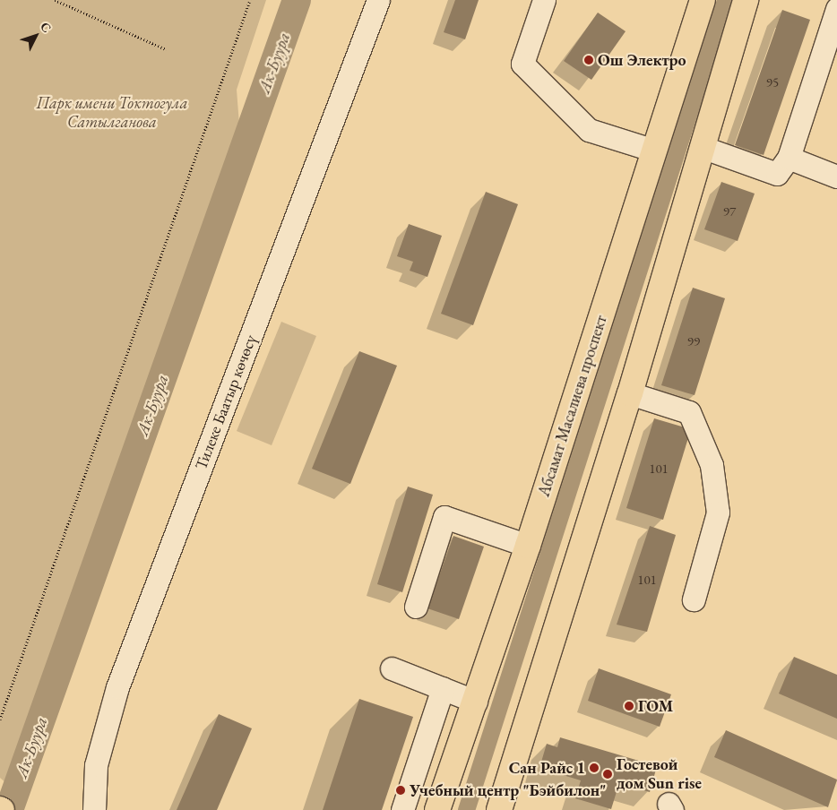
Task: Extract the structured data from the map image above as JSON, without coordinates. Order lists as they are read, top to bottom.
{
  "streets": {
    "main road": ["Абсамат Масалиева проспект"],
    "street": ["Тилеке Баатыр көчөсү"]
  },
  "water": ["Ак-Буура"],
  "parks": ["Парк имени Токтогула Сатылганова"],
  "places": [
    "Ош Электро",
    "ГОМ",
    "Сан Райс 1",
    "Гостевой дом Sun rise",
    "Учебный центр \"Бэйбилон\""
  ],
  "house_numbers": [
    "95",
    "97",
    "99",
    "101",
    "101"
  ],
  "north": "top right"
}
